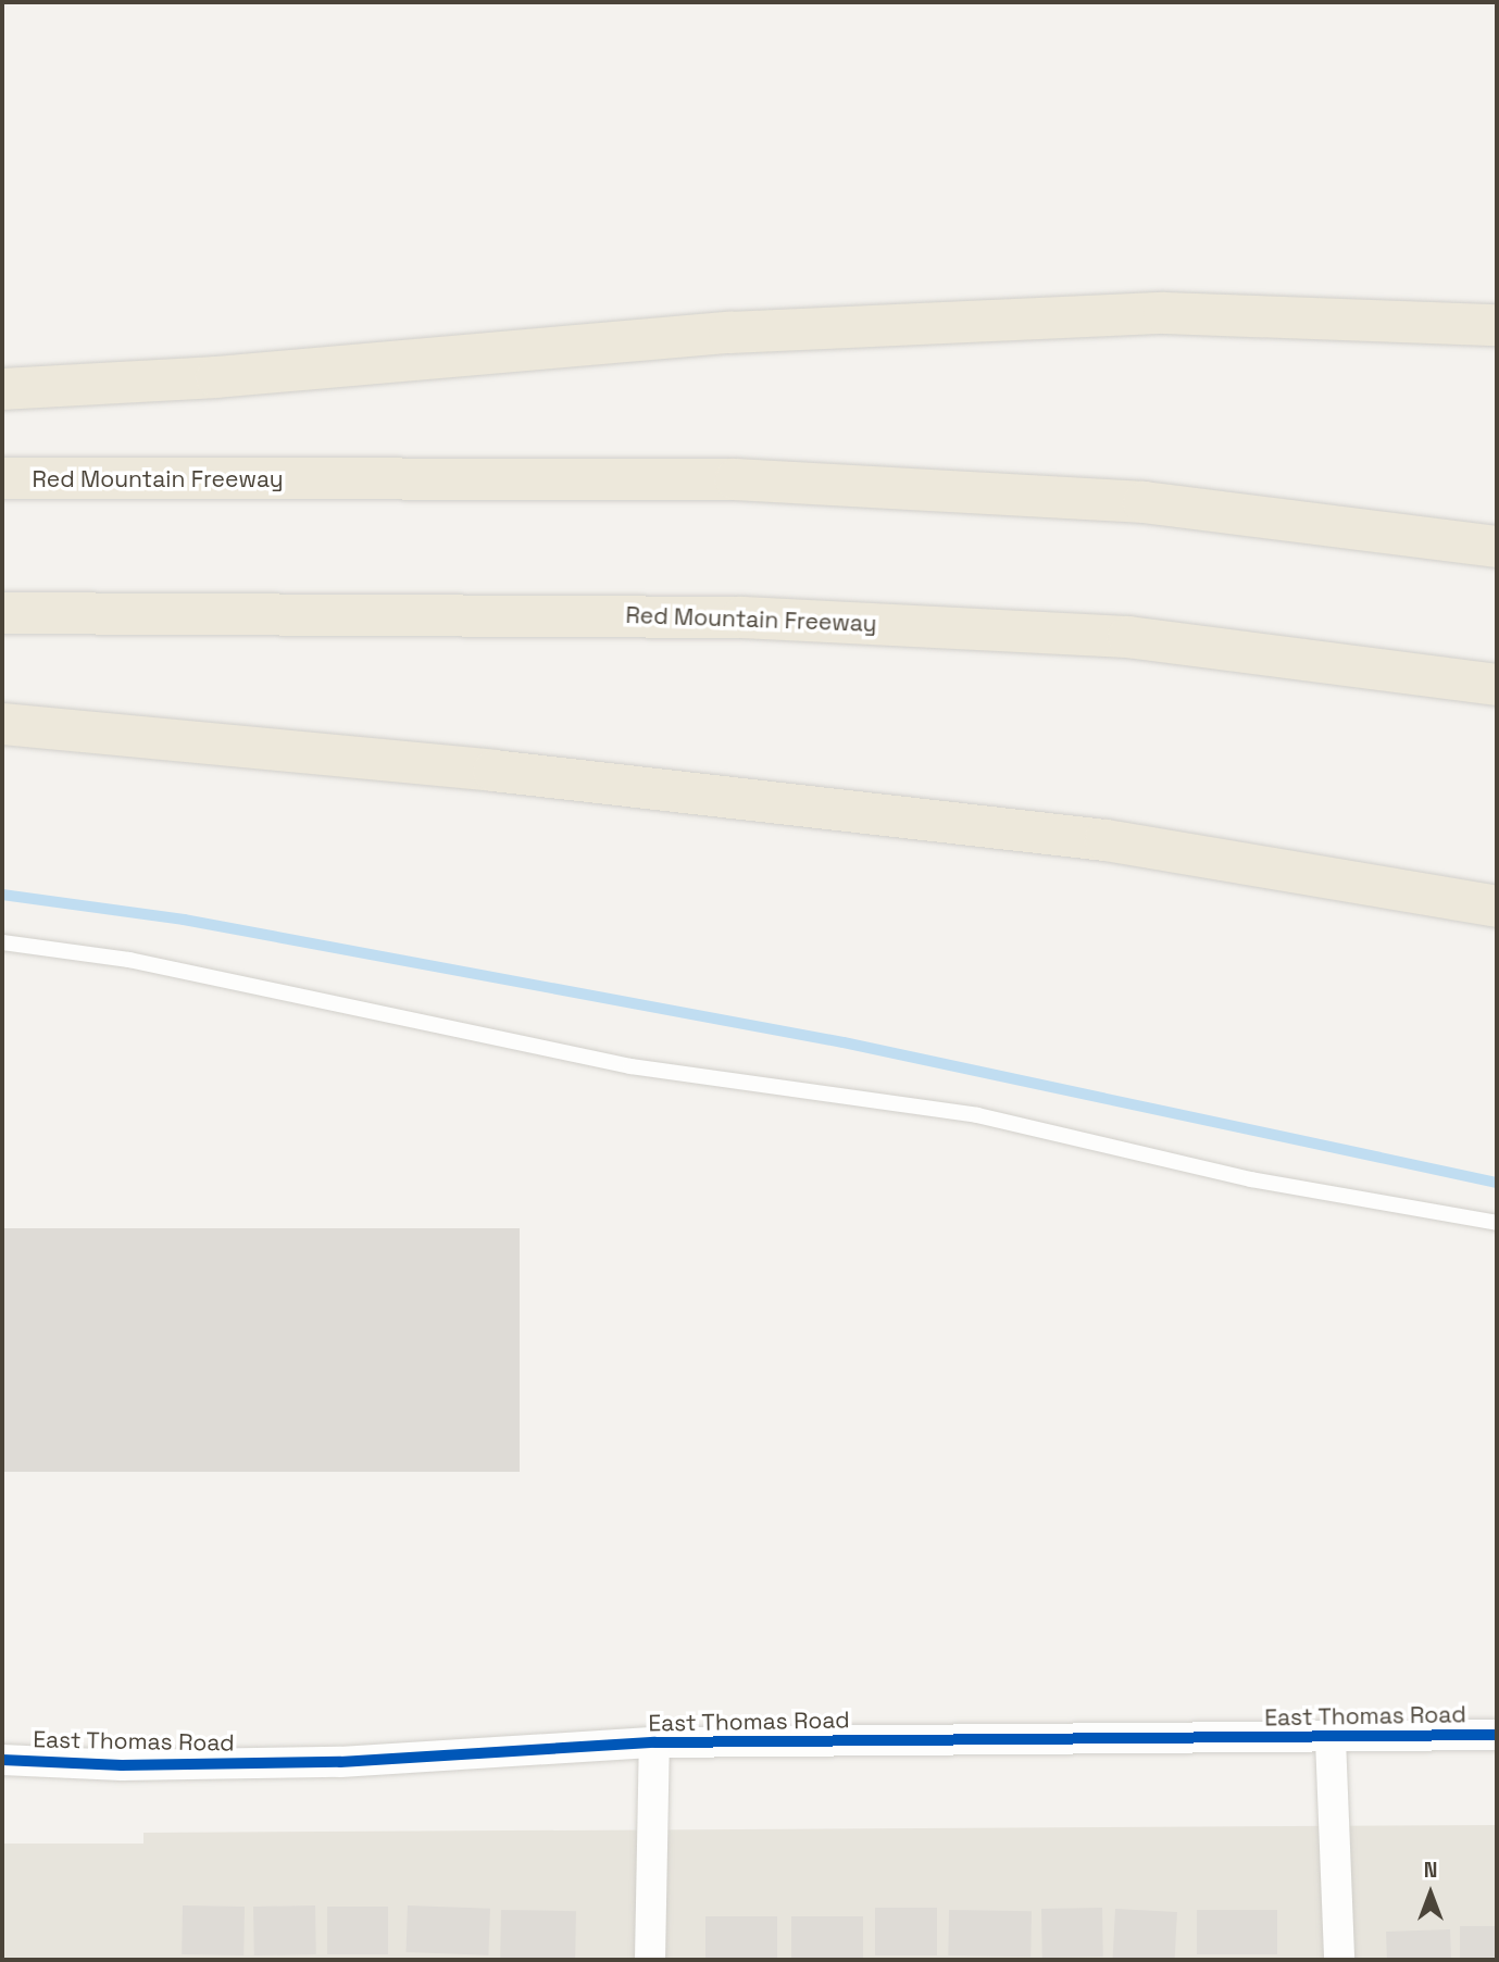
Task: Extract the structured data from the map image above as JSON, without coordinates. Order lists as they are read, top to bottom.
{
  "streets": {
    "highway": ["Red Mountain Freeway"],
    "street": ["East Thomas Road"]
  },
  "north": "top"
}
